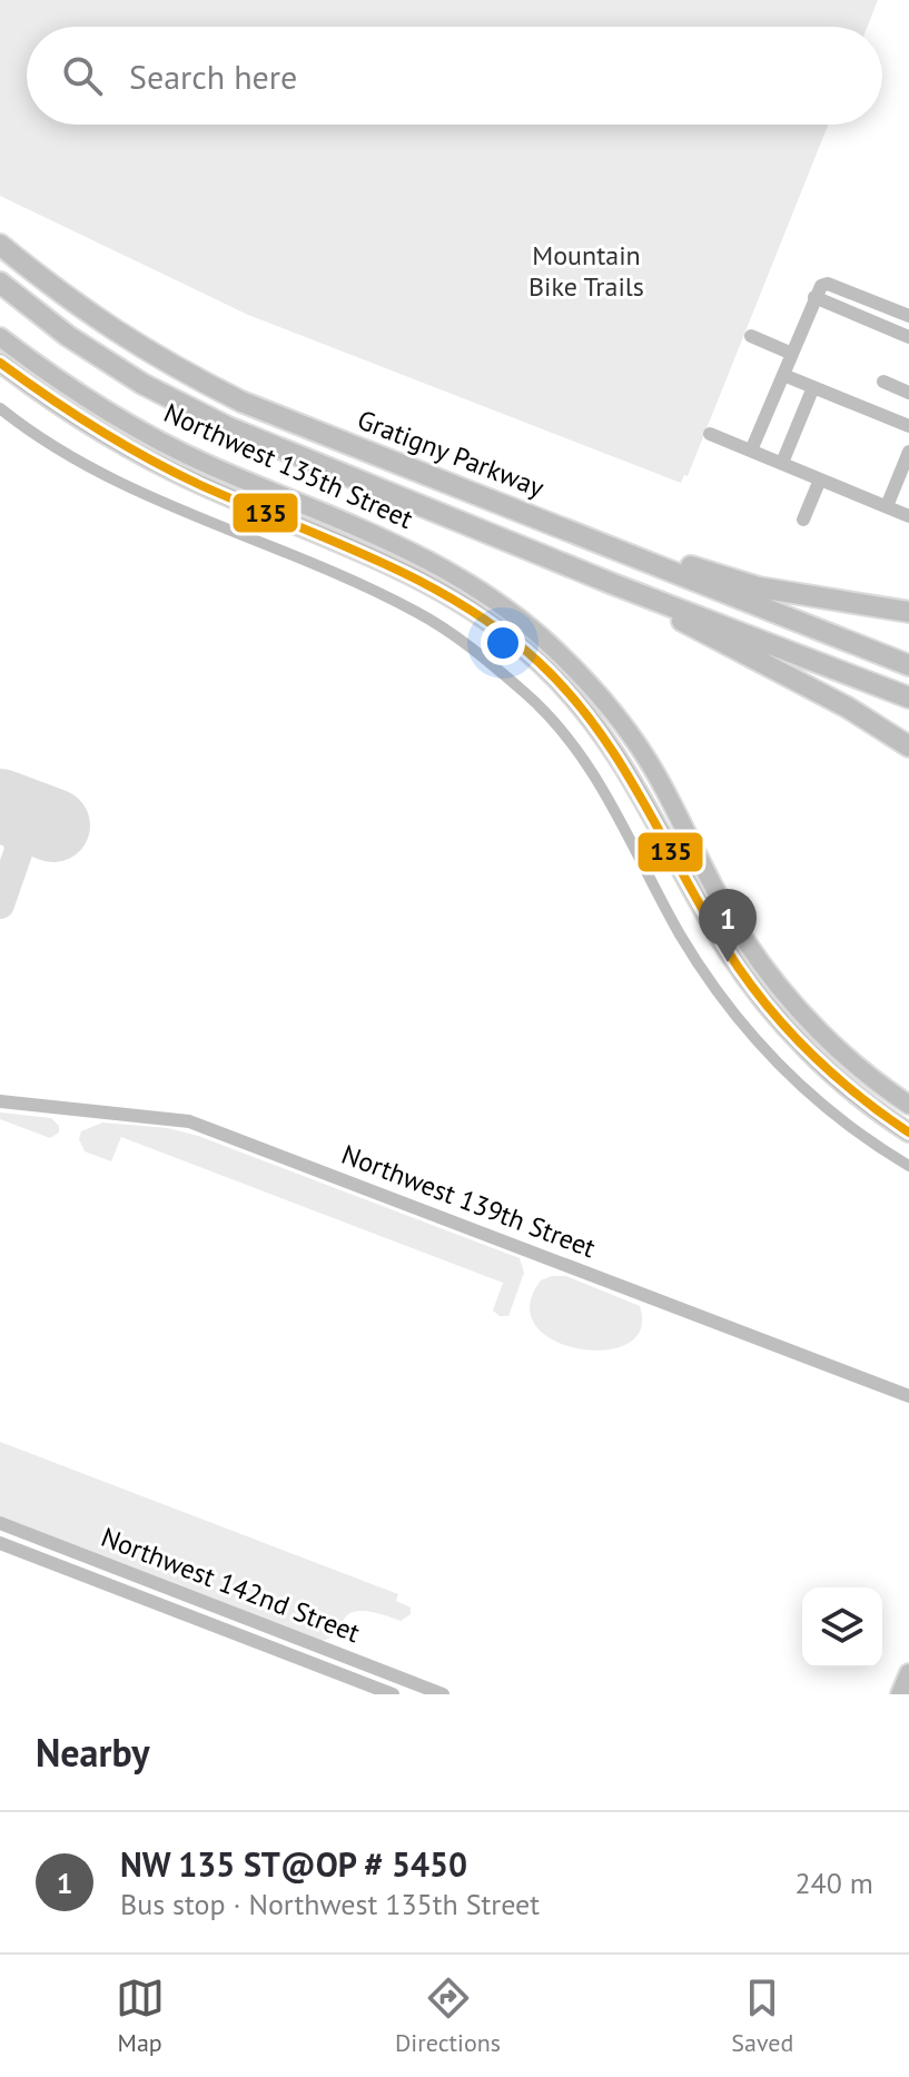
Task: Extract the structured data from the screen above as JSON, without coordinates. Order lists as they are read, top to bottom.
{
  "streets": {
    "highway": ["Gratigny Parkway"],
    "main road": ["Northwest 135th Street"],
    "street": ["Northwest 139th Street", "Northwest 142nd Street"]
  },
  "parks": ["Mountain Bike Trails"],
  "lines": ["transit line 135"],
  "page": {
    "search": "Search here",
    "pins": "1",
    "heading": "Nearby",
    "list": [
      {
        "mark": "1",
        "name": "NW 135 ST@OP # 5450",
        "note": "Bus stop · Northwest 135th Street",
        "value": "240 m"
      }
    ],
    "nav": ["Map", "Directions", "Saved"]
  }
}
